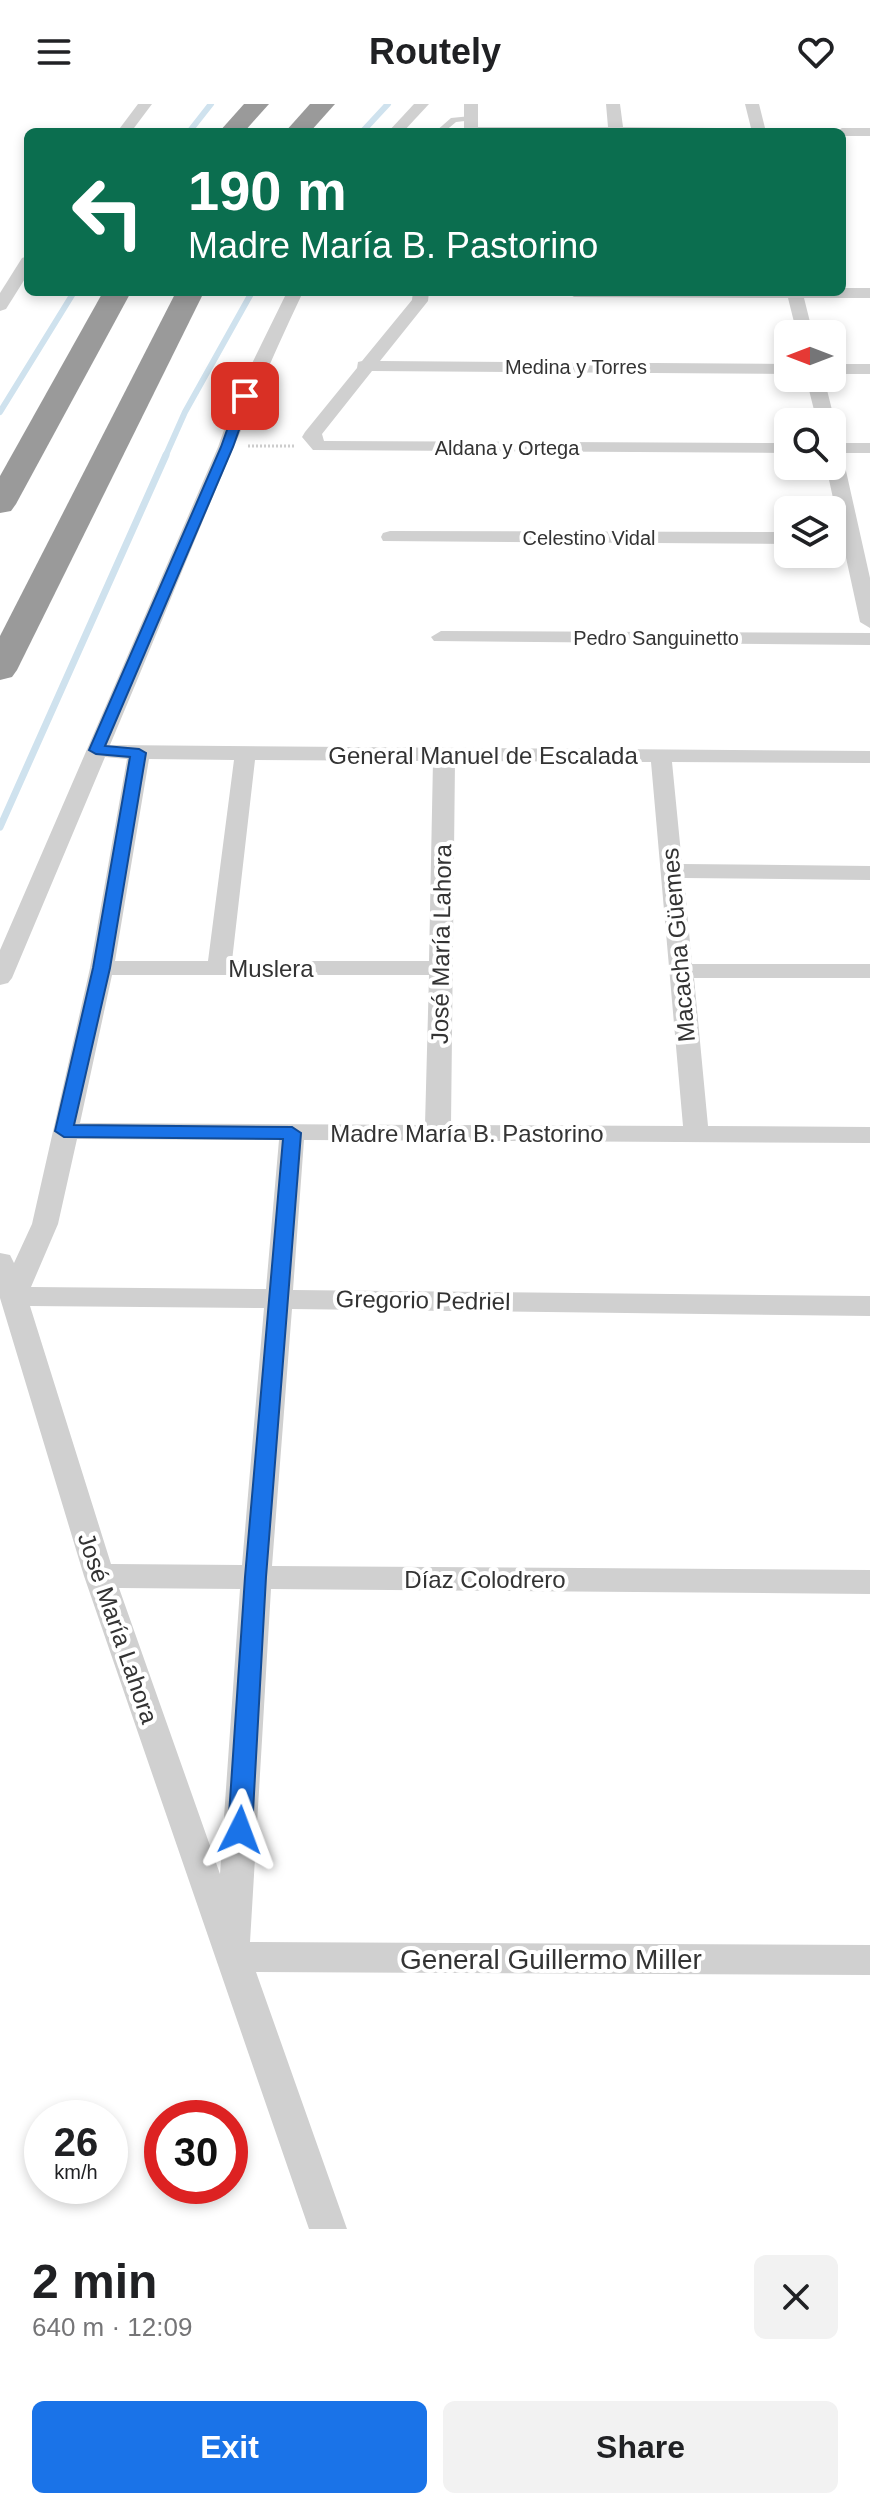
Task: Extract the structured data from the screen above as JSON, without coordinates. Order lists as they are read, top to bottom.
{
  "streets": {
    "street": [
      "Medina y Torres",
      "Aldana y Ortega",
      "Celestino Vidal",
      "Pedro Sanguinetto",
      "General Manuel de Escalada",
      "José María Lahora",
      "Macacha Güemes",
      "Muslera",
      "Madre María B. Pastorino",
      "Gregorio Pedriel",
      "Díaz Colodrero",
      "General Guillermo Miller"
    ]
  },
  "crossings": [
    ["General Manuel de Escalada", "José María Lahora"],
    ["General Manuel de Escalada", "Macacha Güemes"],
    ["José María Lahora", "Muslera"],
    ["José María Lahora", "Madre María B. Pastorino"],
    ["José María Lahora", "Gregorio Pedriel"],
    ["José María Lahora", "Díaz Colodrero"],
    ["José María Lahora", "General Guillermo Miller"],
    ["Macacha Güemes", "Madre María B. Pastorino"]
  ],
  "north": "left",
  "page": {
    "header": "Routely",
    "turn": ["190 m", "Madre María B. Pastorino"],
    "speed": "26 km/h",
    "limit": "30",
    "heading": ["2 min", "640 m · 12:09"],
    "buttons": ["Exit", "Share"]
  }
}
